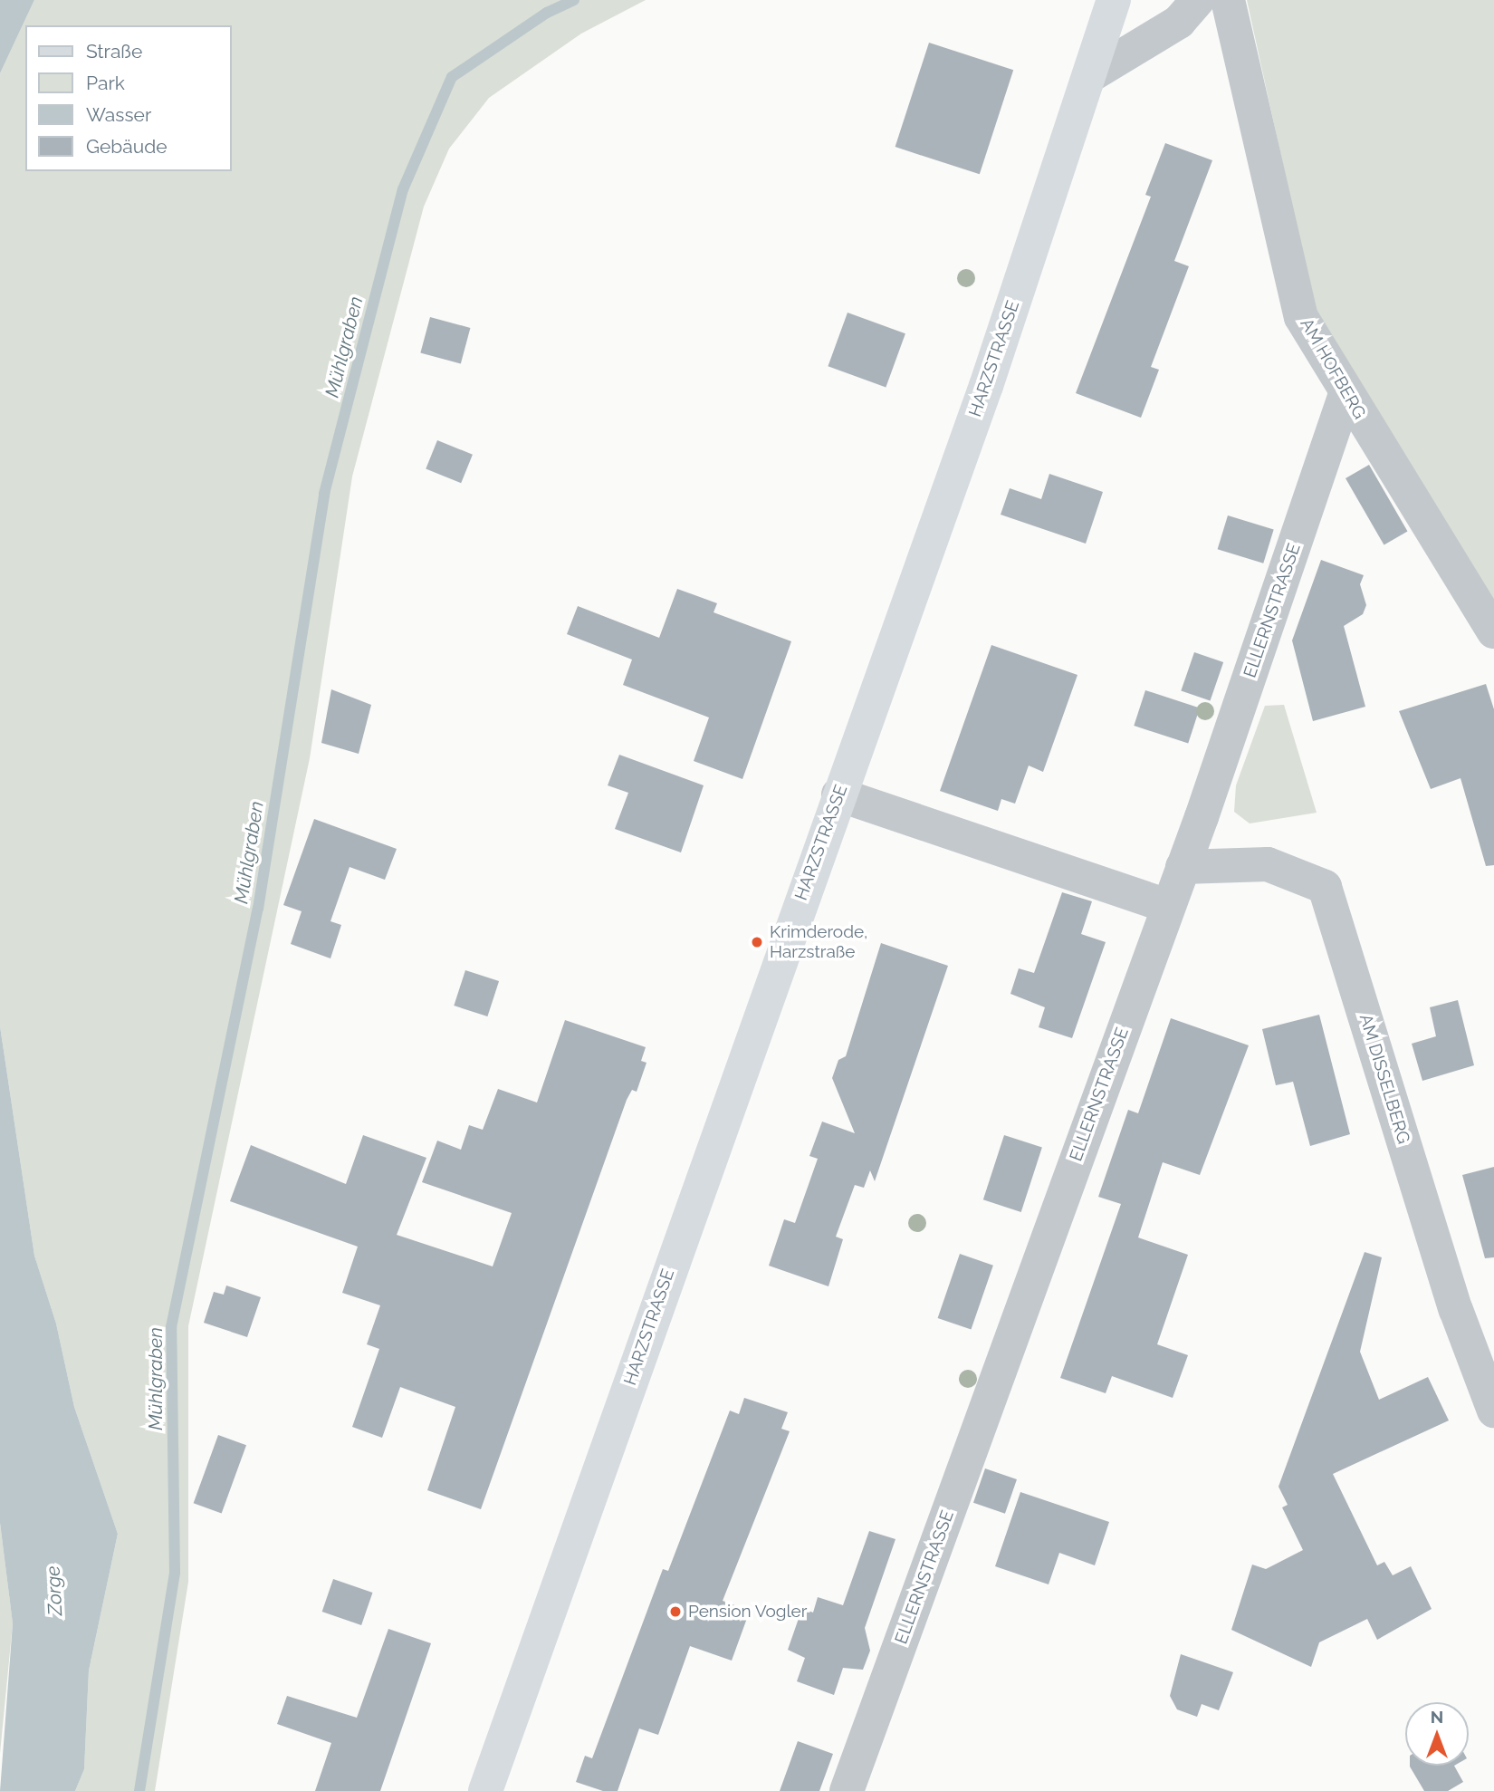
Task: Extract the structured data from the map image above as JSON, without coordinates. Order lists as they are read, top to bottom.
{
  "streets": {
    "main road": ["HARZSTRASSE"],
    "street": ["AM HOFBERG", "ELLERNSTRASSE", "AM DISSELBERG"]
  },
  "crossings": [
    ["AM HOFBERG", "ELLERNSTRASSE"],
    ["ELLERNSTRASSE", "AM DISSELBERG"]
  ],
  "water": ["Mühlgraben", "Zorge"],
  "places": ["Krimderode, Harzstraße", "Pension Vogler"],
  "legend": [
    "Straße",
    "Park",
    "Wasser",
    "Gebäude"
  ],
  "north": "top"
}
